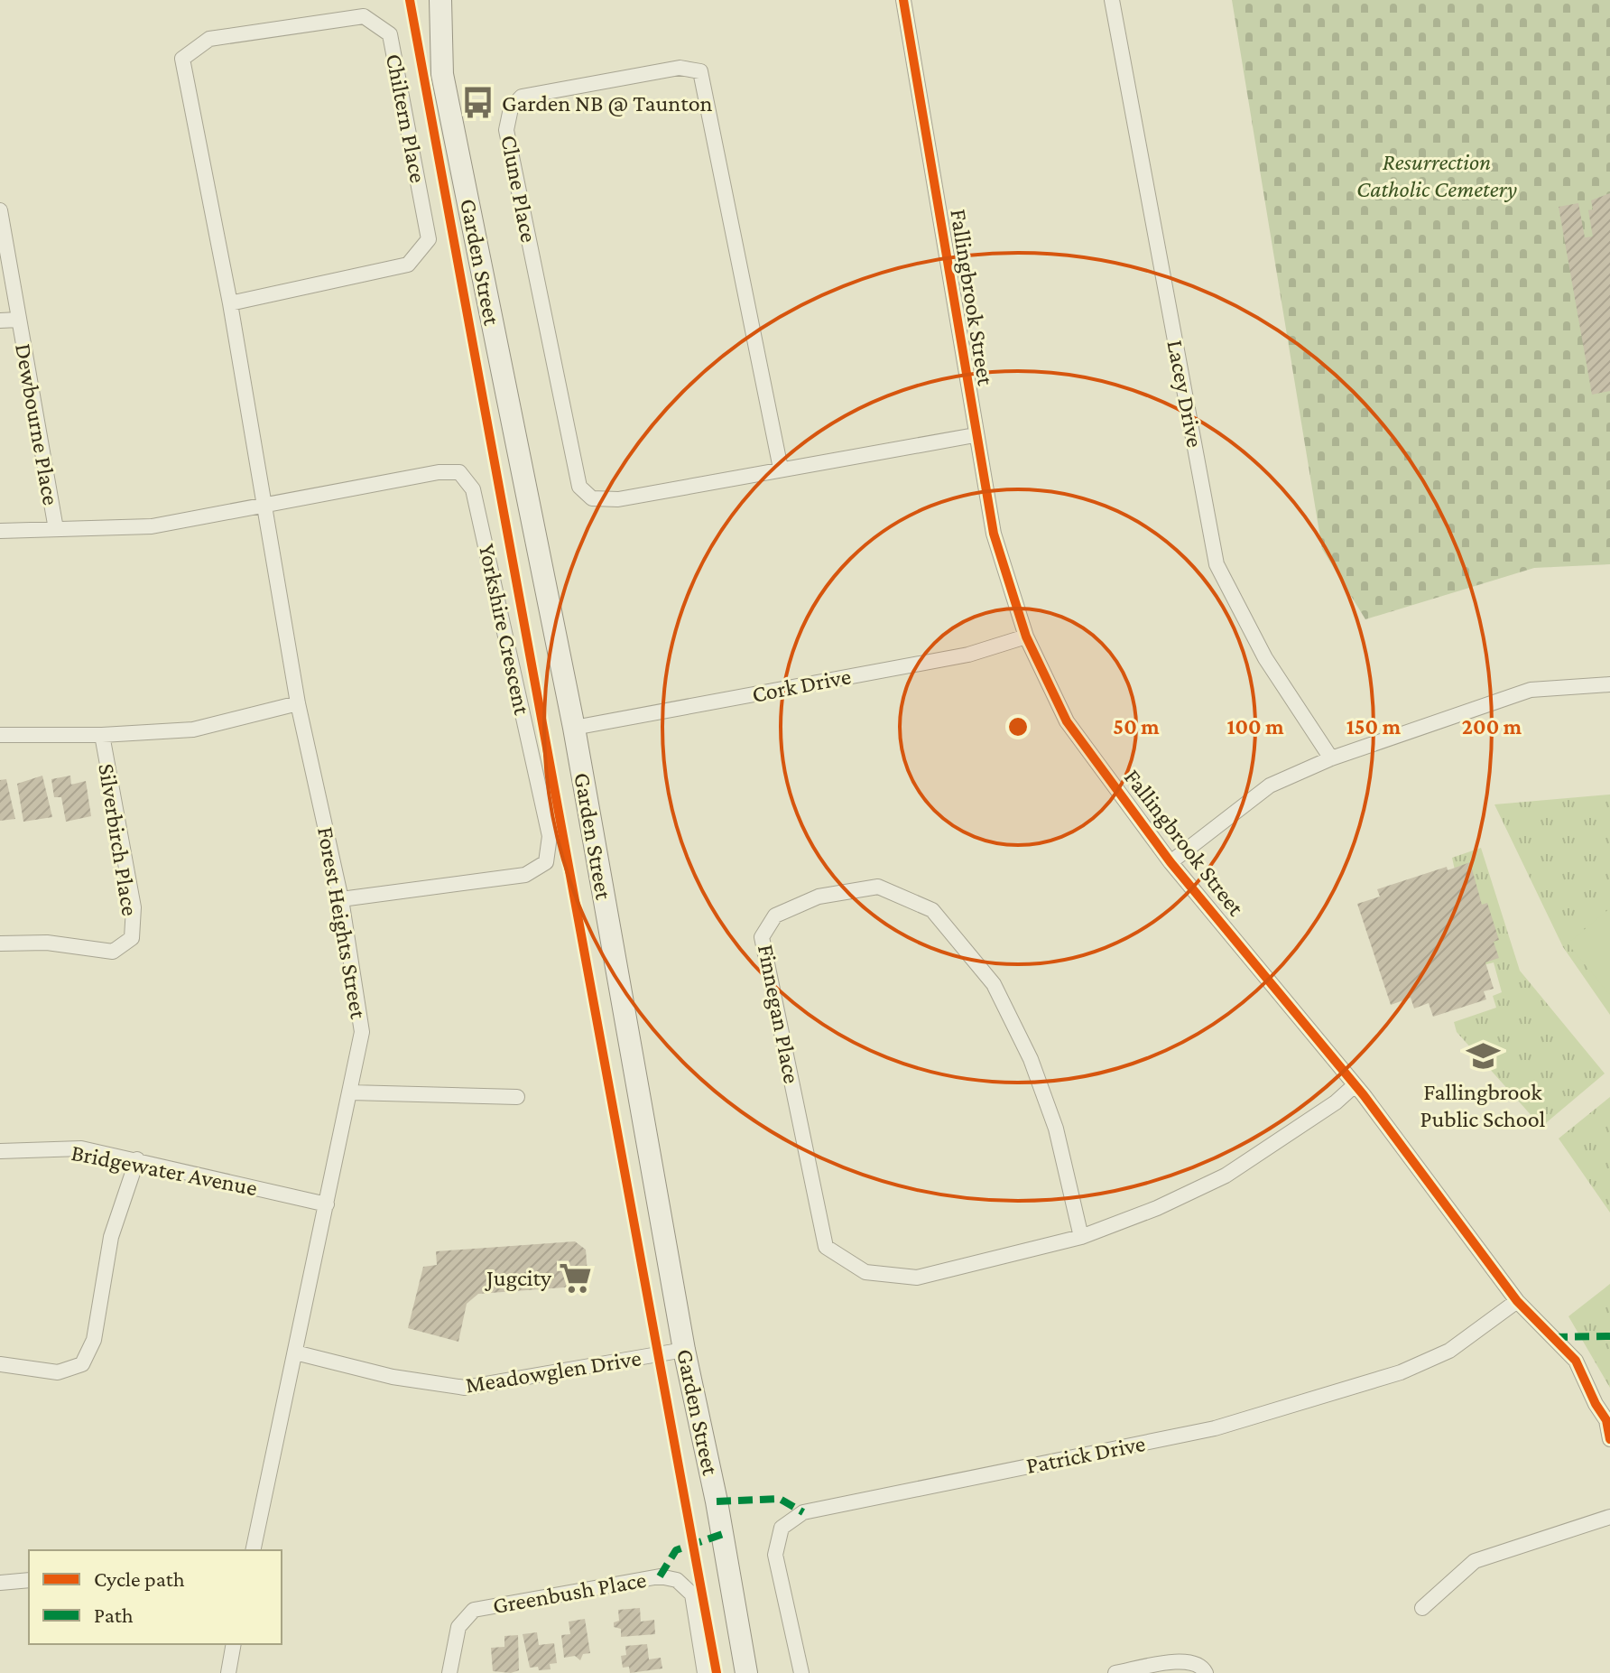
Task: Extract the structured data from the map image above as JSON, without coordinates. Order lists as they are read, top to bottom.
{
  "streets": {
    "street": [
      "Chiltern Place",
      "Clune Place",
      "Garden Street",
      "Fallingbrook Street",
      "Lacey Drive",
      "Dewbourne Place",
      "Yorkshire Crescent",
      "Cork Drive",
      "Silverbirch Place",
      "Forest Heights Street",
      "Finnegan Place",
      "Bridgewater Avenue",
      "Meadowglen Drive",
      "Patrick Drive",
      "Greenbush Place"
    ]
  },
  "crossings": [
    ["Chiltern Place", "Yorkshire Crescent"],
    ["Chiltern Place", "Forest Heights Street"],
    ["Clune Place", "Fallingbrook Street"],
    ["Garden Street", "Cork Drive"],
    ["Garden Street", "Meadowglen Drive"],
    ["Fallingbrook Street", "Cork Drive"],
    ["Fallingbrook Street", "Finnegan Place"],
    ["Fallingbrook Street", "Patrick Drive"],
    ["Yorkshire Crescent", "Forest Heights Street"],
    ["Silverbirch Place", "Forest Heights Street"],
    ["Forest Heights Street", "Bridgewater Avenue"],
    ["Forest Heights Street", "Meadowglen Drive"]
  ],
  "parks": ["Resurrection Catholic Cemetery"],
  "places": {
    "bus stop": ["Garden NB @ Taunton"],
    "school or university": ["Fallingbrook Public School"],
    "supermarket": ["Jugcity"]
  },
  "legend": ["Cycle path", "Path"],
  "rings": [
    "50 m",
    "100 m",
    "150 m",
    "200 m"
  ]
}
